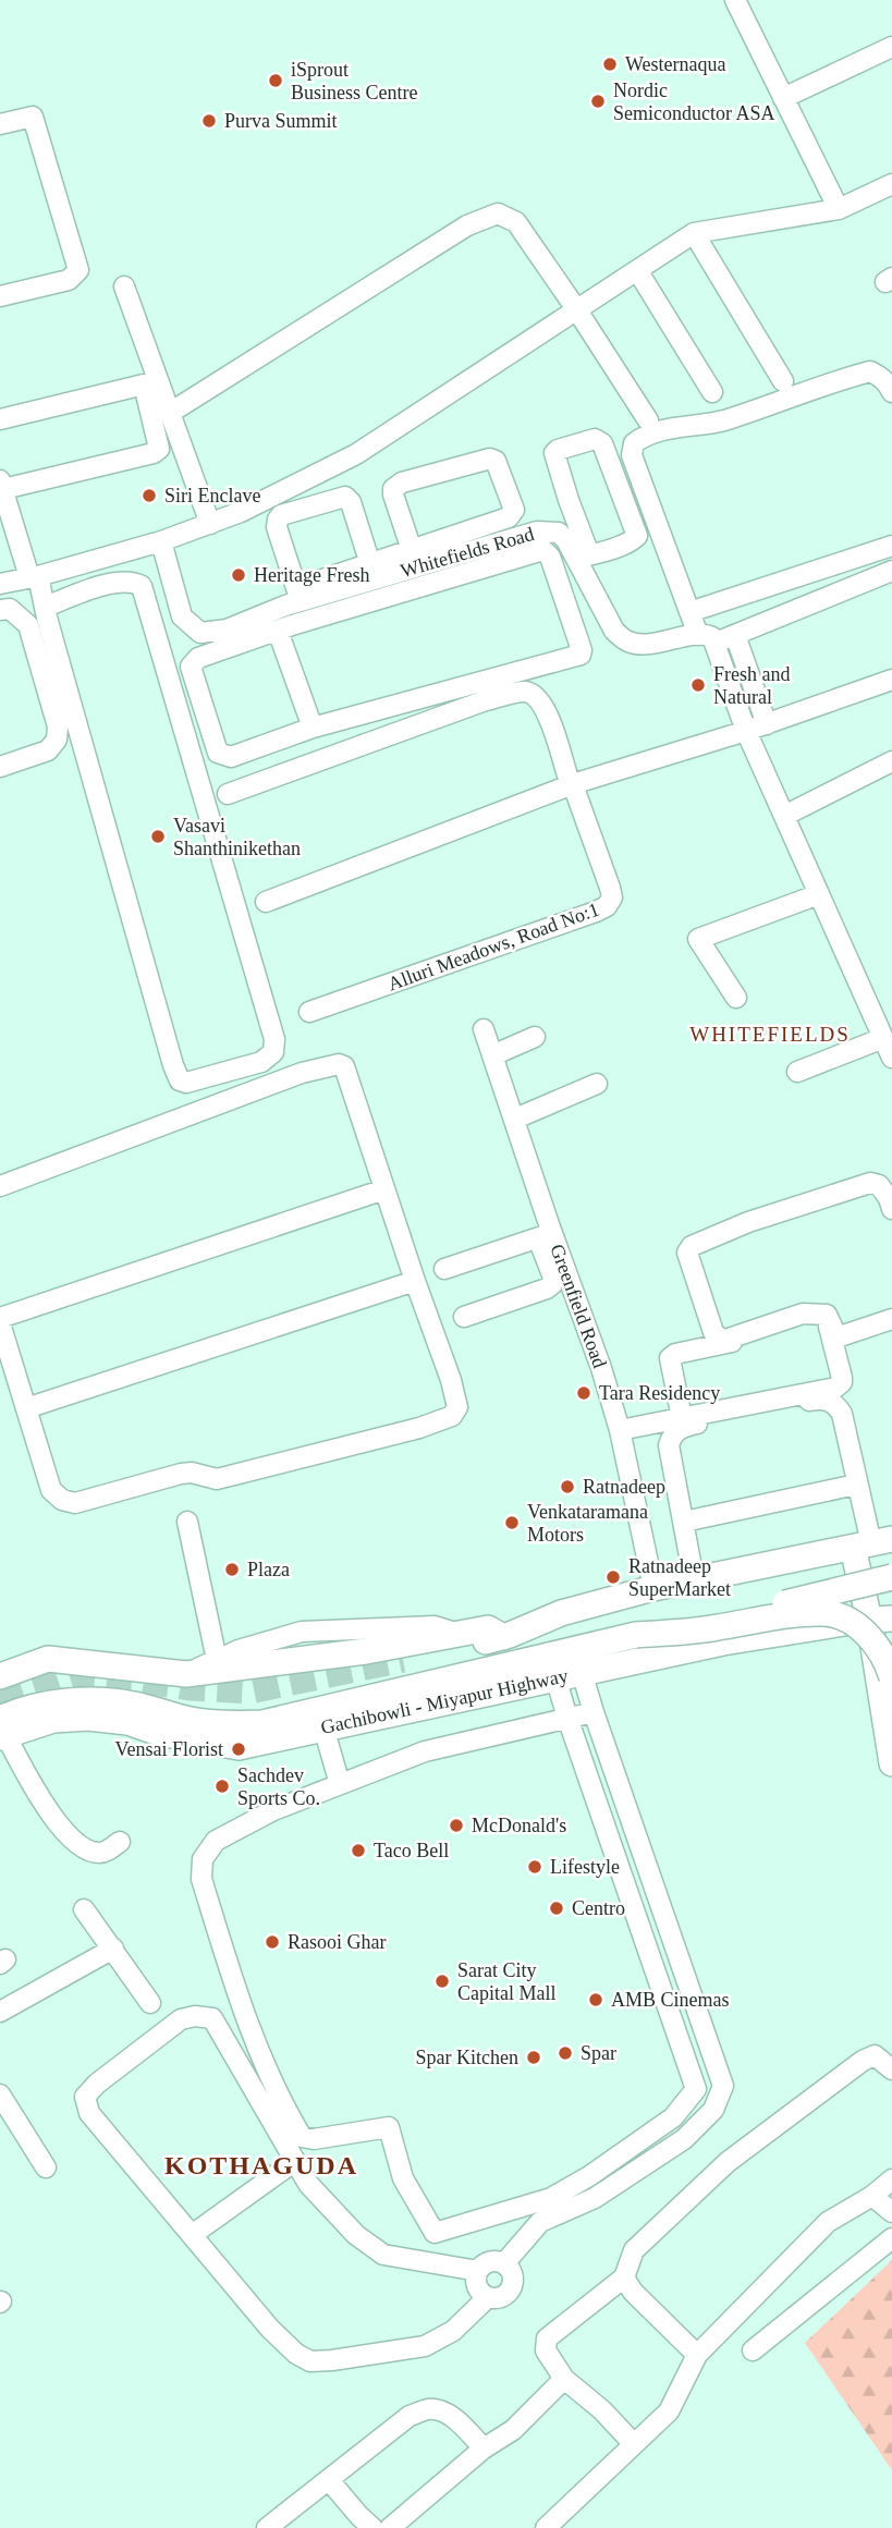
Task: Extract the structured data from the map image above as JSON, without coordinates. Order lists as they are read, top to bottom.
{
  "streets": {
    "main road": ["Gachibowli - Miyapur Highway"],
    "street": ["Whitefields Road", "Alluri Meadows, Road No:1", "Greenfield Road"]
  },
  "districts": ["WHITEFIELDS", "KOTHAGUDA"],
  "places": [
    "Westernaqua",
    "iSprout Business Centre",
    "Nordic Semiconductor ASA",
    "Purva Summit",
    "Siri Enclave",
    "Heritage Fresh",
    "Fresh and Natural",
    "Vasavi Shanthinikethan",
    "Tara Residency",
    "Ratnadeep",
    "Venkataramana Motors",
    "Plaza",
    "Ratnadeep SuperMarket",
    "Vensai Florist",
    "Sachdev Sports Co.",
    "McDonald's",
    "Taco Bell",
    "Lifestyle",
    "Centro",
    "Rasooi Ghar",
    "Sarat City Capital Mall",
    "AMB Cinemas",
    "Spar",
    "Spar Kitchen"
  ]
}
